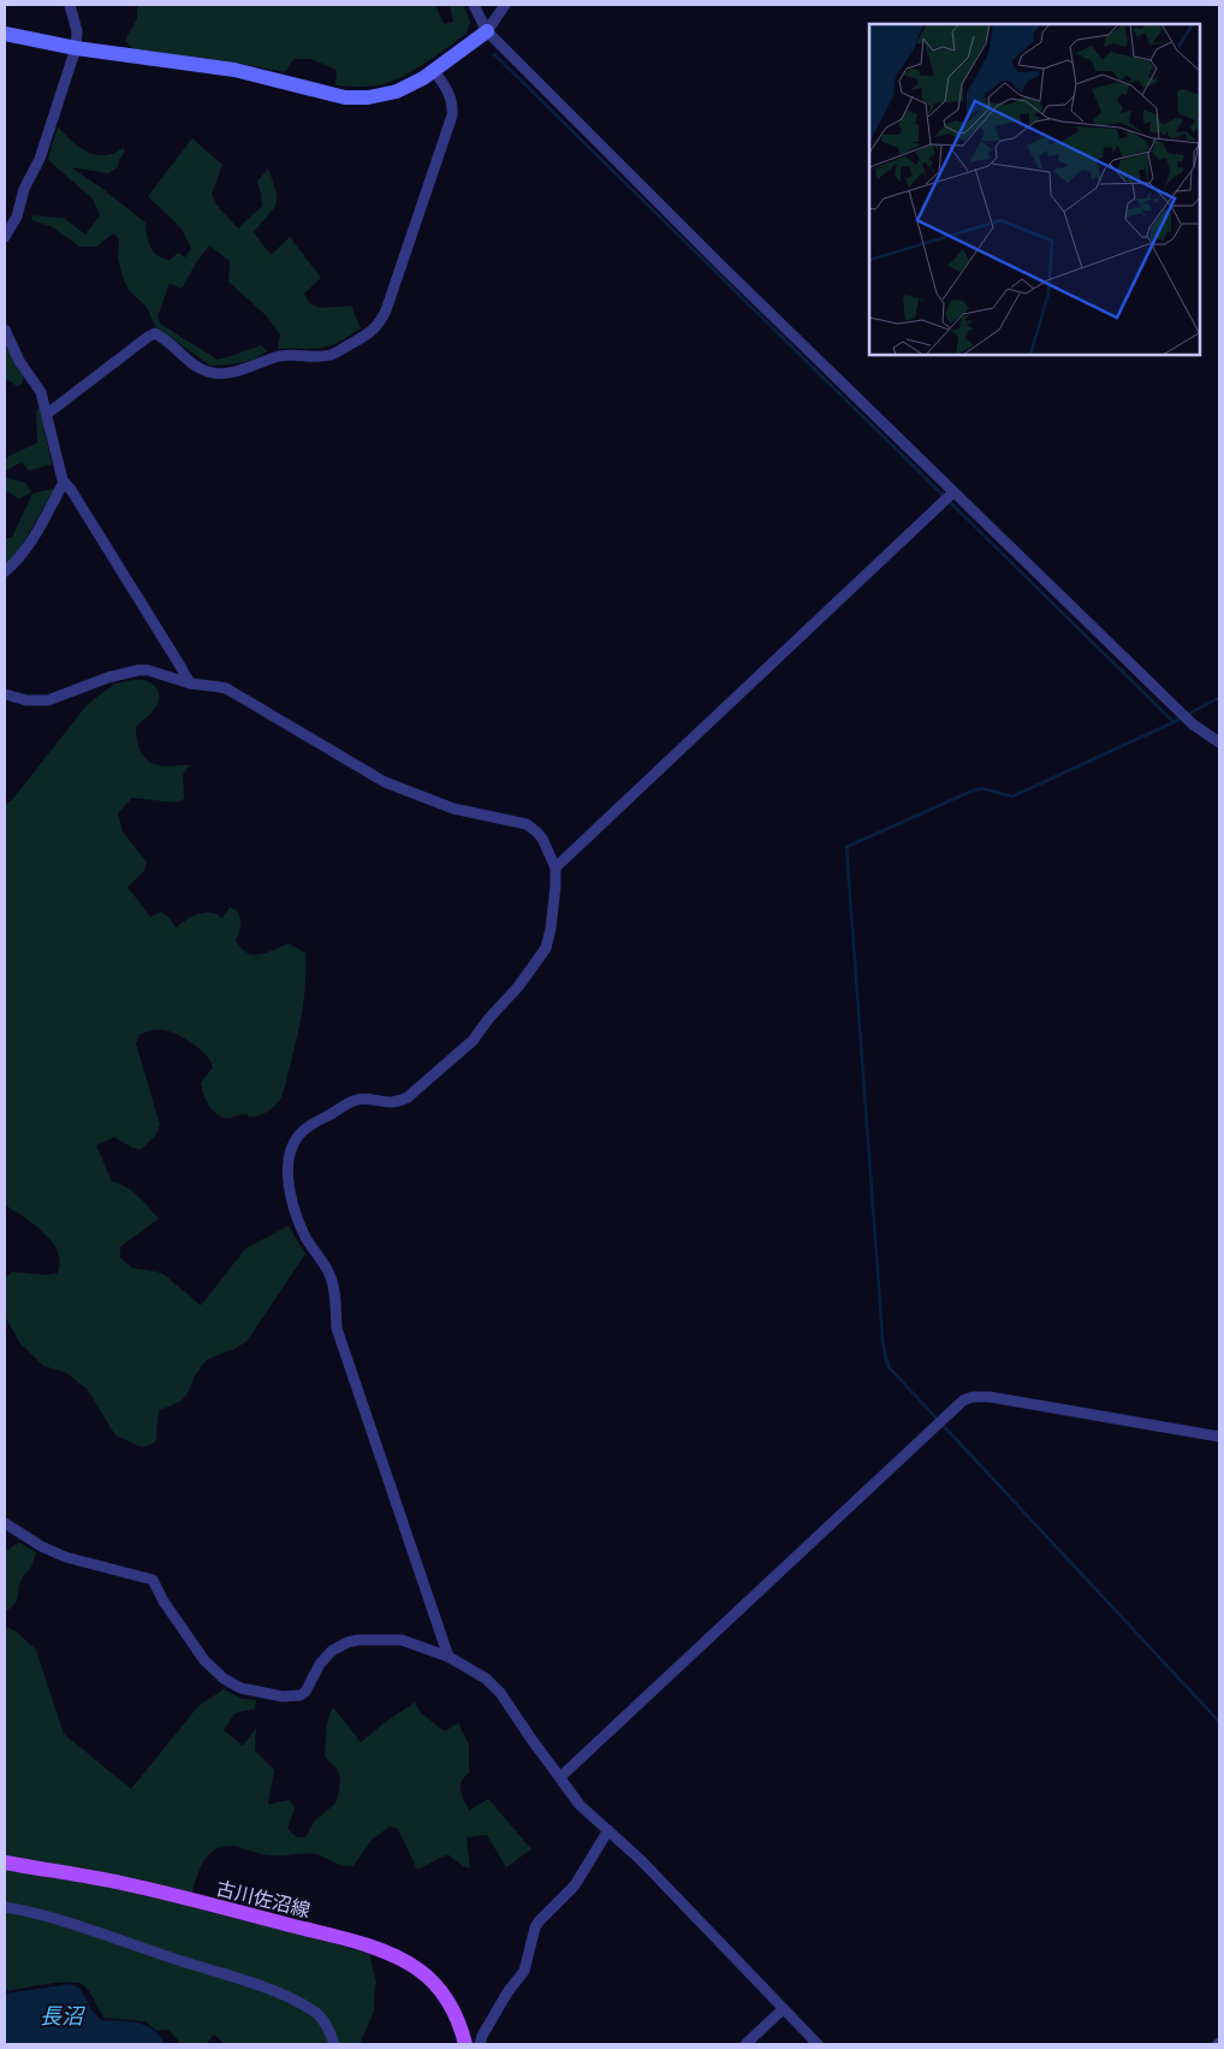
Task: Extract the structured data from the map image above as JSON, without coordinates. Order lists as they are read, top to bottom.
{
  "streets": {
    "main road": ["古川佐沼線"]
  },
  "water": ["長沼"]
}
